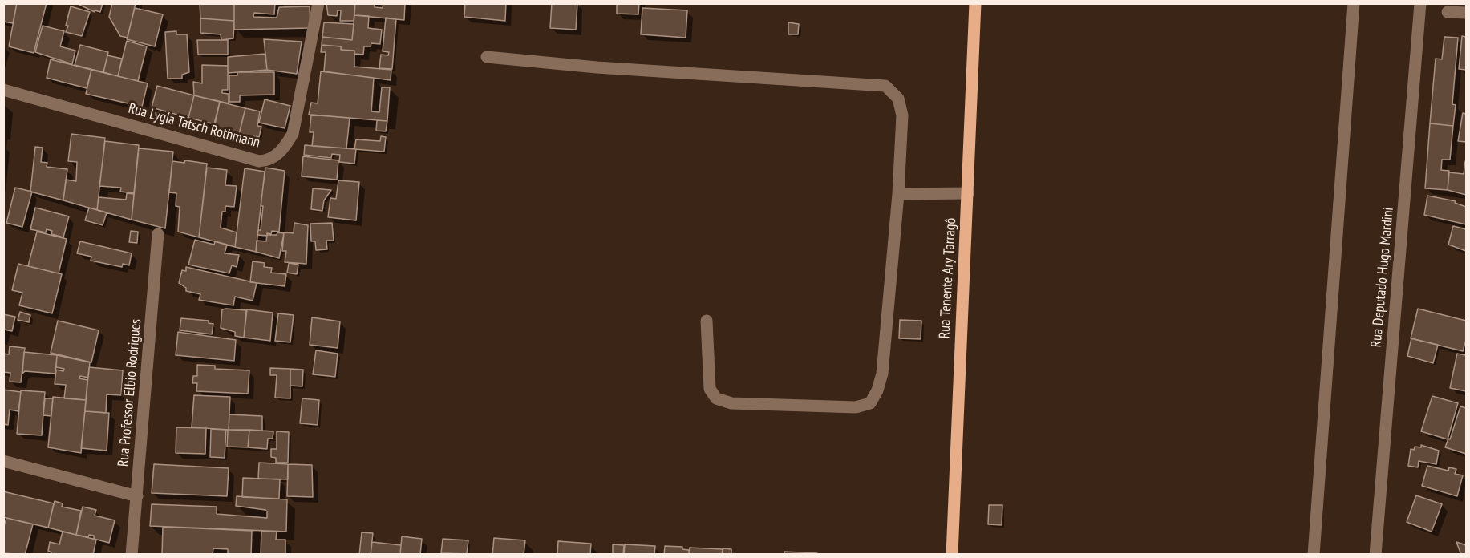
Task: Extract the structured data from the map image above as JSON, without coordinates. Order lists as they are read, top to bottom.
{
  "streets": {
    "main road": ["Rua Tenente Ary Tarragô"],
    "street": ["Rua Lygia Tatsch Rothmann", "Rua Deputado Hugo Mardini", "Rua Professor Elbio Rodrigues"]
  }
}
